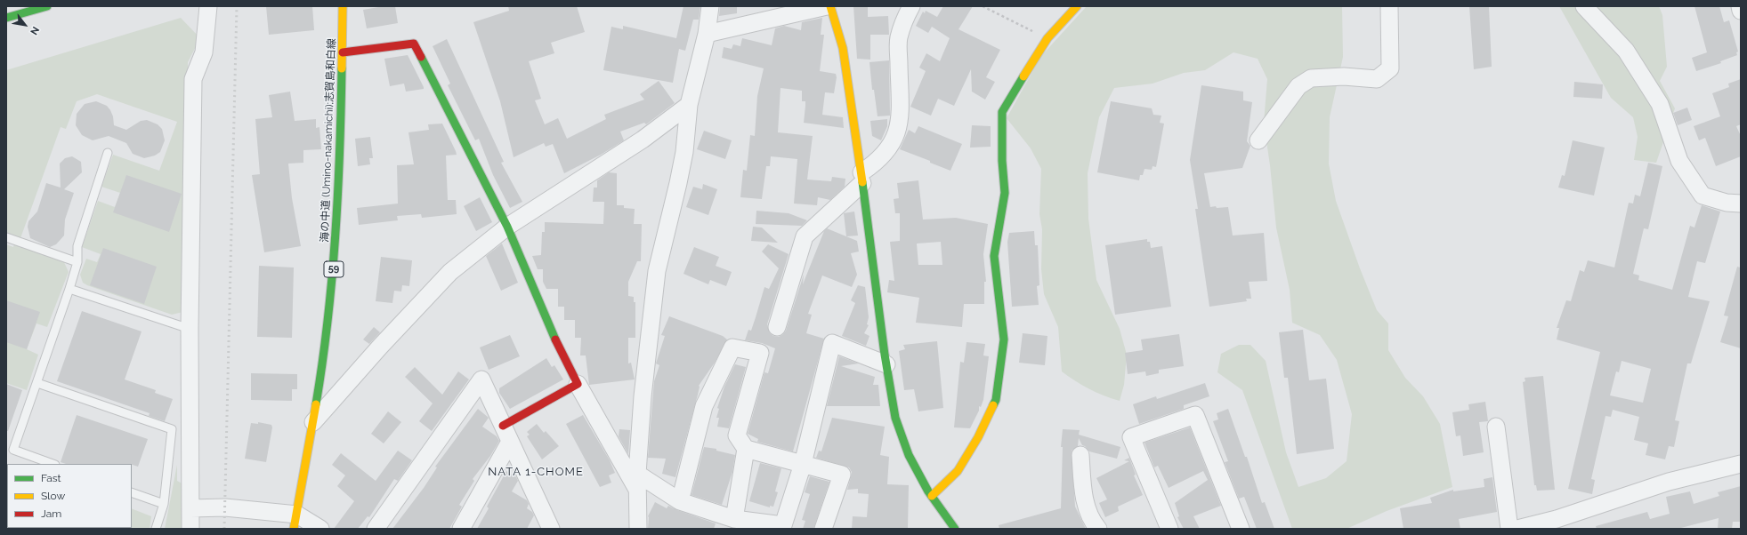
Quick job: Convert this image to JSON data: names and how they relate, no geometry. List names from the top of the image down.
{
  "streets": {
    "street": ["海の中道 (Umino-nakamichi);志賀島和白線", "59"]
  },
  "districts": ["NATA 1-CHOME"],
  "legend": ["Fast", "Slow", "Jam"],
  "north": "bottom right"
}
